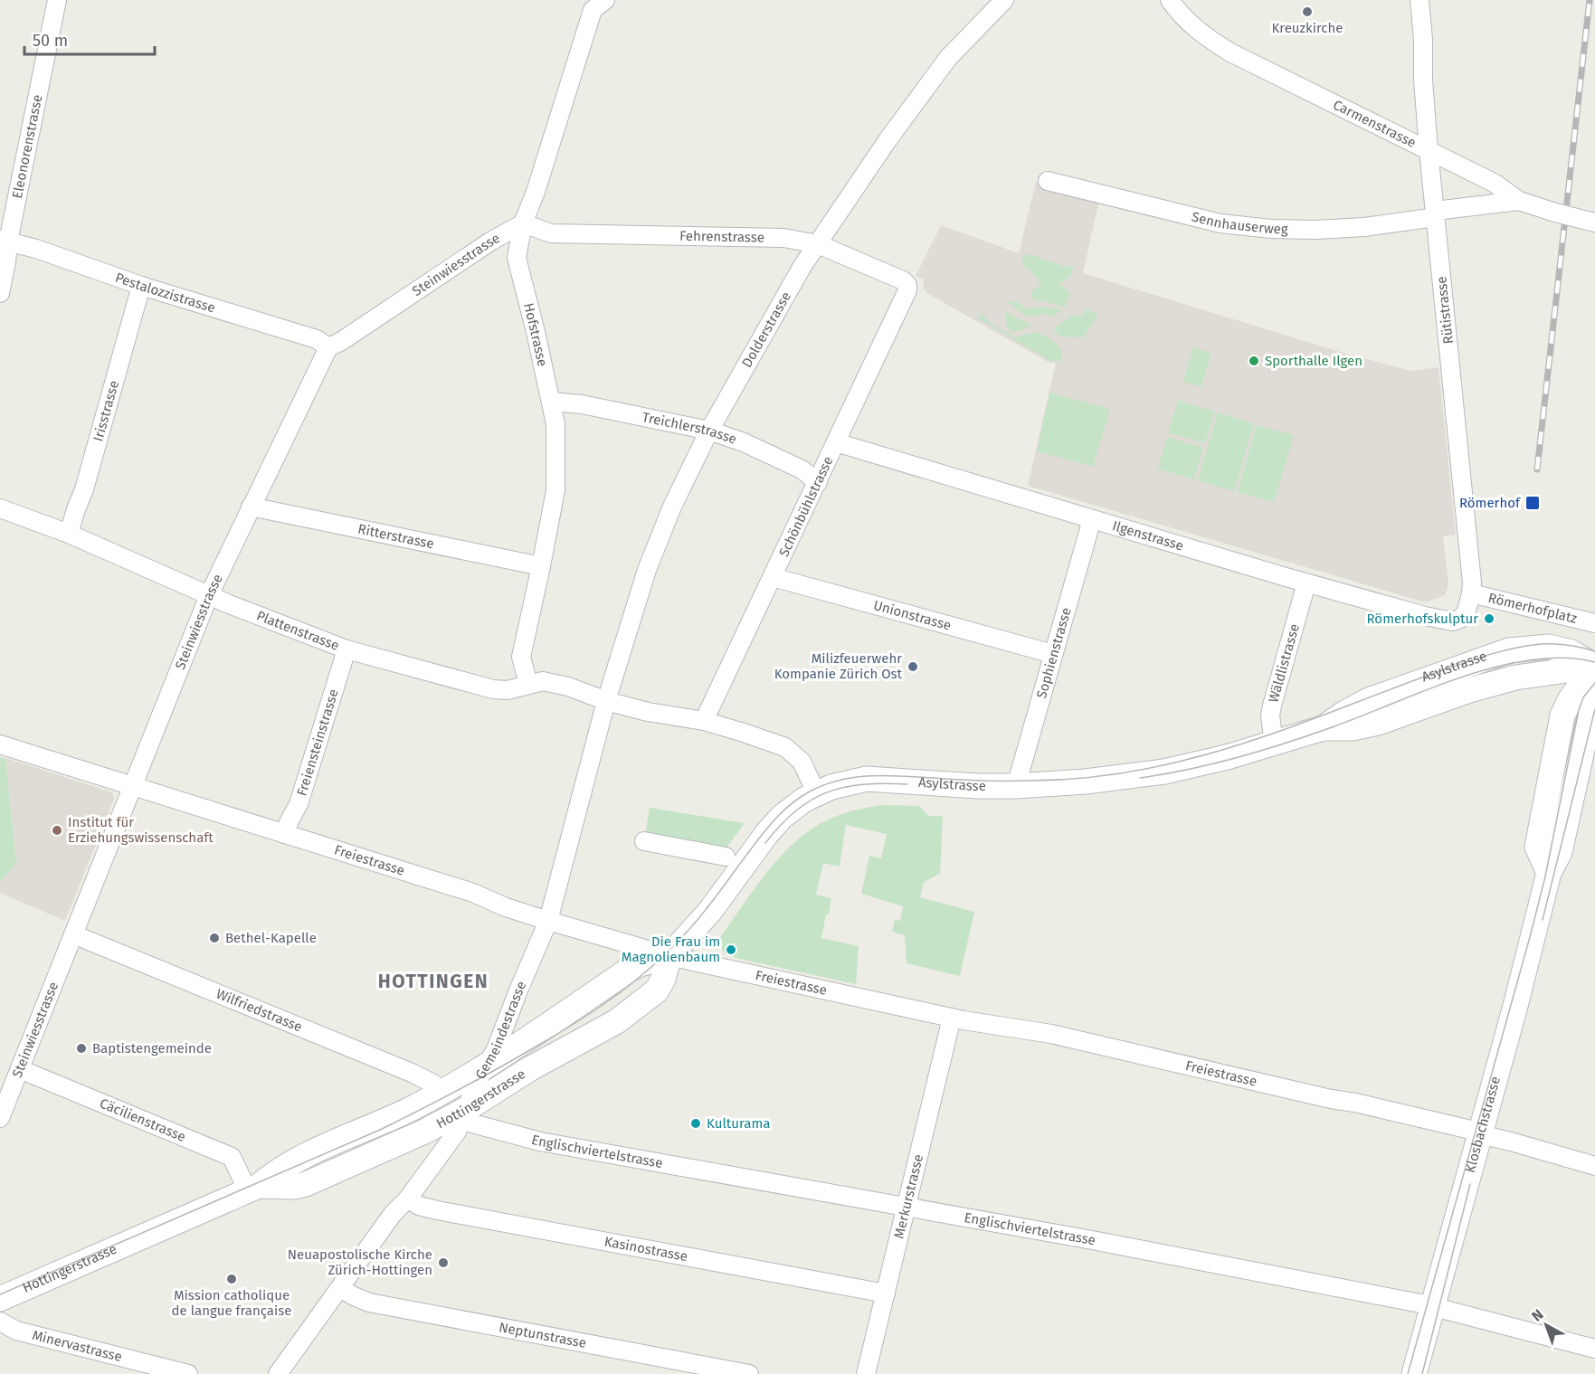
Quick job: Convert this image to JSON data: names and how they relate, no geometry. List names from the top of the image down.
{
  "streets": {
    "main road": ["Asylstrasse", "Hottingerstrasse", "Klosbachstrasse"],
    "street": [
      "Carmenstrasse",
      "Eleonorenstrasse",
      "Sennhauserweg",
      "Fehrenstrasse",
      "Steinwiesstrasse",
      "Pestalozzistrasse",
      "Rütistrasse",
      "Dolderstrasse",
      "Hofstrasse",
      "Irisstrasse",
      "Treichlerstrasse",
      "Schönbühlstrasse",
      "Ilgenstrasse",
      "Ritterstrasse",
      "Römerhofplatz",
      "Unionstrasse",
      "Plattenstrasse",
      "Sophienstrasse",
      "Wäldlistrasse",
      "Freiensteinstrasse",
      "Freiestrasse",
      "Wilfriedstrasse",
      "Gemeindestrasse",
      "Cäcilienstrasse",
      "Englischviertelstrasse",
      "Merkurstrasse",
      "Kasinostrasse",
      "Neptunstrasse",
      "Minervastrasse"
    ]
  },
  "crossings": [
    ["Carmenstrasse", "Sennhauserweg"],
    ["Carmenstrasse", "Rütistrasse"],
    ["Eleonorenstrasse", "Pestalozzistrasse"],
    ["Sennhauserweg", "Rütistrasse"],
    ["Fehrenstrasse", "Steinwiesstrasse"],
    ["Fehrenstrasse", "Dolderstrasse"],
    ["Fehrenstrasse", "Hofstrasse"],
    ["Fehrenstrasse", "Schönbühlstrasse"],
    ["Steinwiesstrasse", "Pestalozzistrasse"],
    ["Steinwiesstrasse", "Hofstrasse"],
    ["Steinwiesstrasse", "Ritterstrasse"],
    ["Steinwiesstrasse", "Plattenstrasse"],
    ["Steinwiesstrasse", "Freiestrasse"],
    ["Steinwiesstrasse", "Wilfriedstrasse"],
    ["Steinwiesstrasse", "Cäcilienstrasse"],
    ["Pestalozzistrasse", "Irisstrasse"],
    ["Rütistrasse", "Ilgenstrasse"],
    ["Rütistrasse", "Römerhofplatz"],
    ["Dolderstrasse", "Treichlerstrasse"],
    ["Dolderstrasse", "Plattenstrasse"],
    ["Dolderstrasse", "Gemeindestrasse"],
    ["Hofstrasse", "Treichlerstrasse"],
    ["Hofstrasse", "Ritterstrasse"],
    ["Hofstrasse", "Plattenstrasse"],
    ["Irisstrasse", "Plattenstrasse"],
    ["Treichlerstrasse", "Schönbühlstrasse"],
    ["Schönbühlstrasse", "Ilgenstrasse"],
    ["Schönbühlstrasse", "Unionstrasse"],
    ["Ilgenstrasse", "Sophienstrasse"],
    ["Ilgenstrasse", "Wäldlistrasse"],
    ["Unionstrasse", "Sophienstrasse"],
    ["Plattenstrasse", "Freiensteinstrasse"],
    ["Plattenstrasse", "Gemeindestrasse"],
    ["Sophienstrasse", "Asylstrasse"],
    ["Wäldlistrasse", "Asylstrasse"],
    ["Asylstrasse", "Hottingerstrasse"],
    ["Asylstrasse", "Klosbachstrasse"],
    ["Freiensteinstrasse", "Freiestrasse"],
    ["Freiestrasse", "Gemeindestrasse"],
    ["Freiestrasse", "Hottingerstrasse"],
    ["Freiestrasse", "Klosbachstrasse"],
    ["Freiestrasse", "Merkurstrasse"],
    ["Wilfriedstrasse", "Hottingerstrasse"],
    ["Gemeindestrasse", "Hottingerstrasse"],
    ["Gemeindestrasse", "Englischviertelstrasse"],
    ["Gemeindestrasse", "Kasinostrasse"],
    ["Gemeindestrasse", "Neptunstrasse"],
    ["Hottingerstrasse", "Cäcilienstrasse"],
    ["Hottingerstrasse", "Englischviertelstrasse"],
    ["Klosbachstrasse", "Englischviertelstrasse"],
    ["Englischviertelstrasse", "Merkurstrasse"],
    ["Merkurstrasse", "Kasinostrasse"]
  ],
  "districts": ["HOTTINGEN"],
  "places": {
    "other": [
      "Kreuzkirche",
      "Sporthalle Ilgen",
      "Römerhofskulptur",
      "Milizfeuerwehr Kompanie Zürich Ost",
      "Institut für Erziehungswissenschaft",
      "Bethel-Kapelle",
      "Die Frau im Magnolienbaum",
      "Baptistengemeinde",
      "Kulturama",
      "Neuapostolische Kirche Zürich-Hottingen",
      "Mission catholique de langue française"
    ],
    "transit": ["Römerhof"]
  },
  "scale_bar": "50 m",
  "north": "top left"
}
